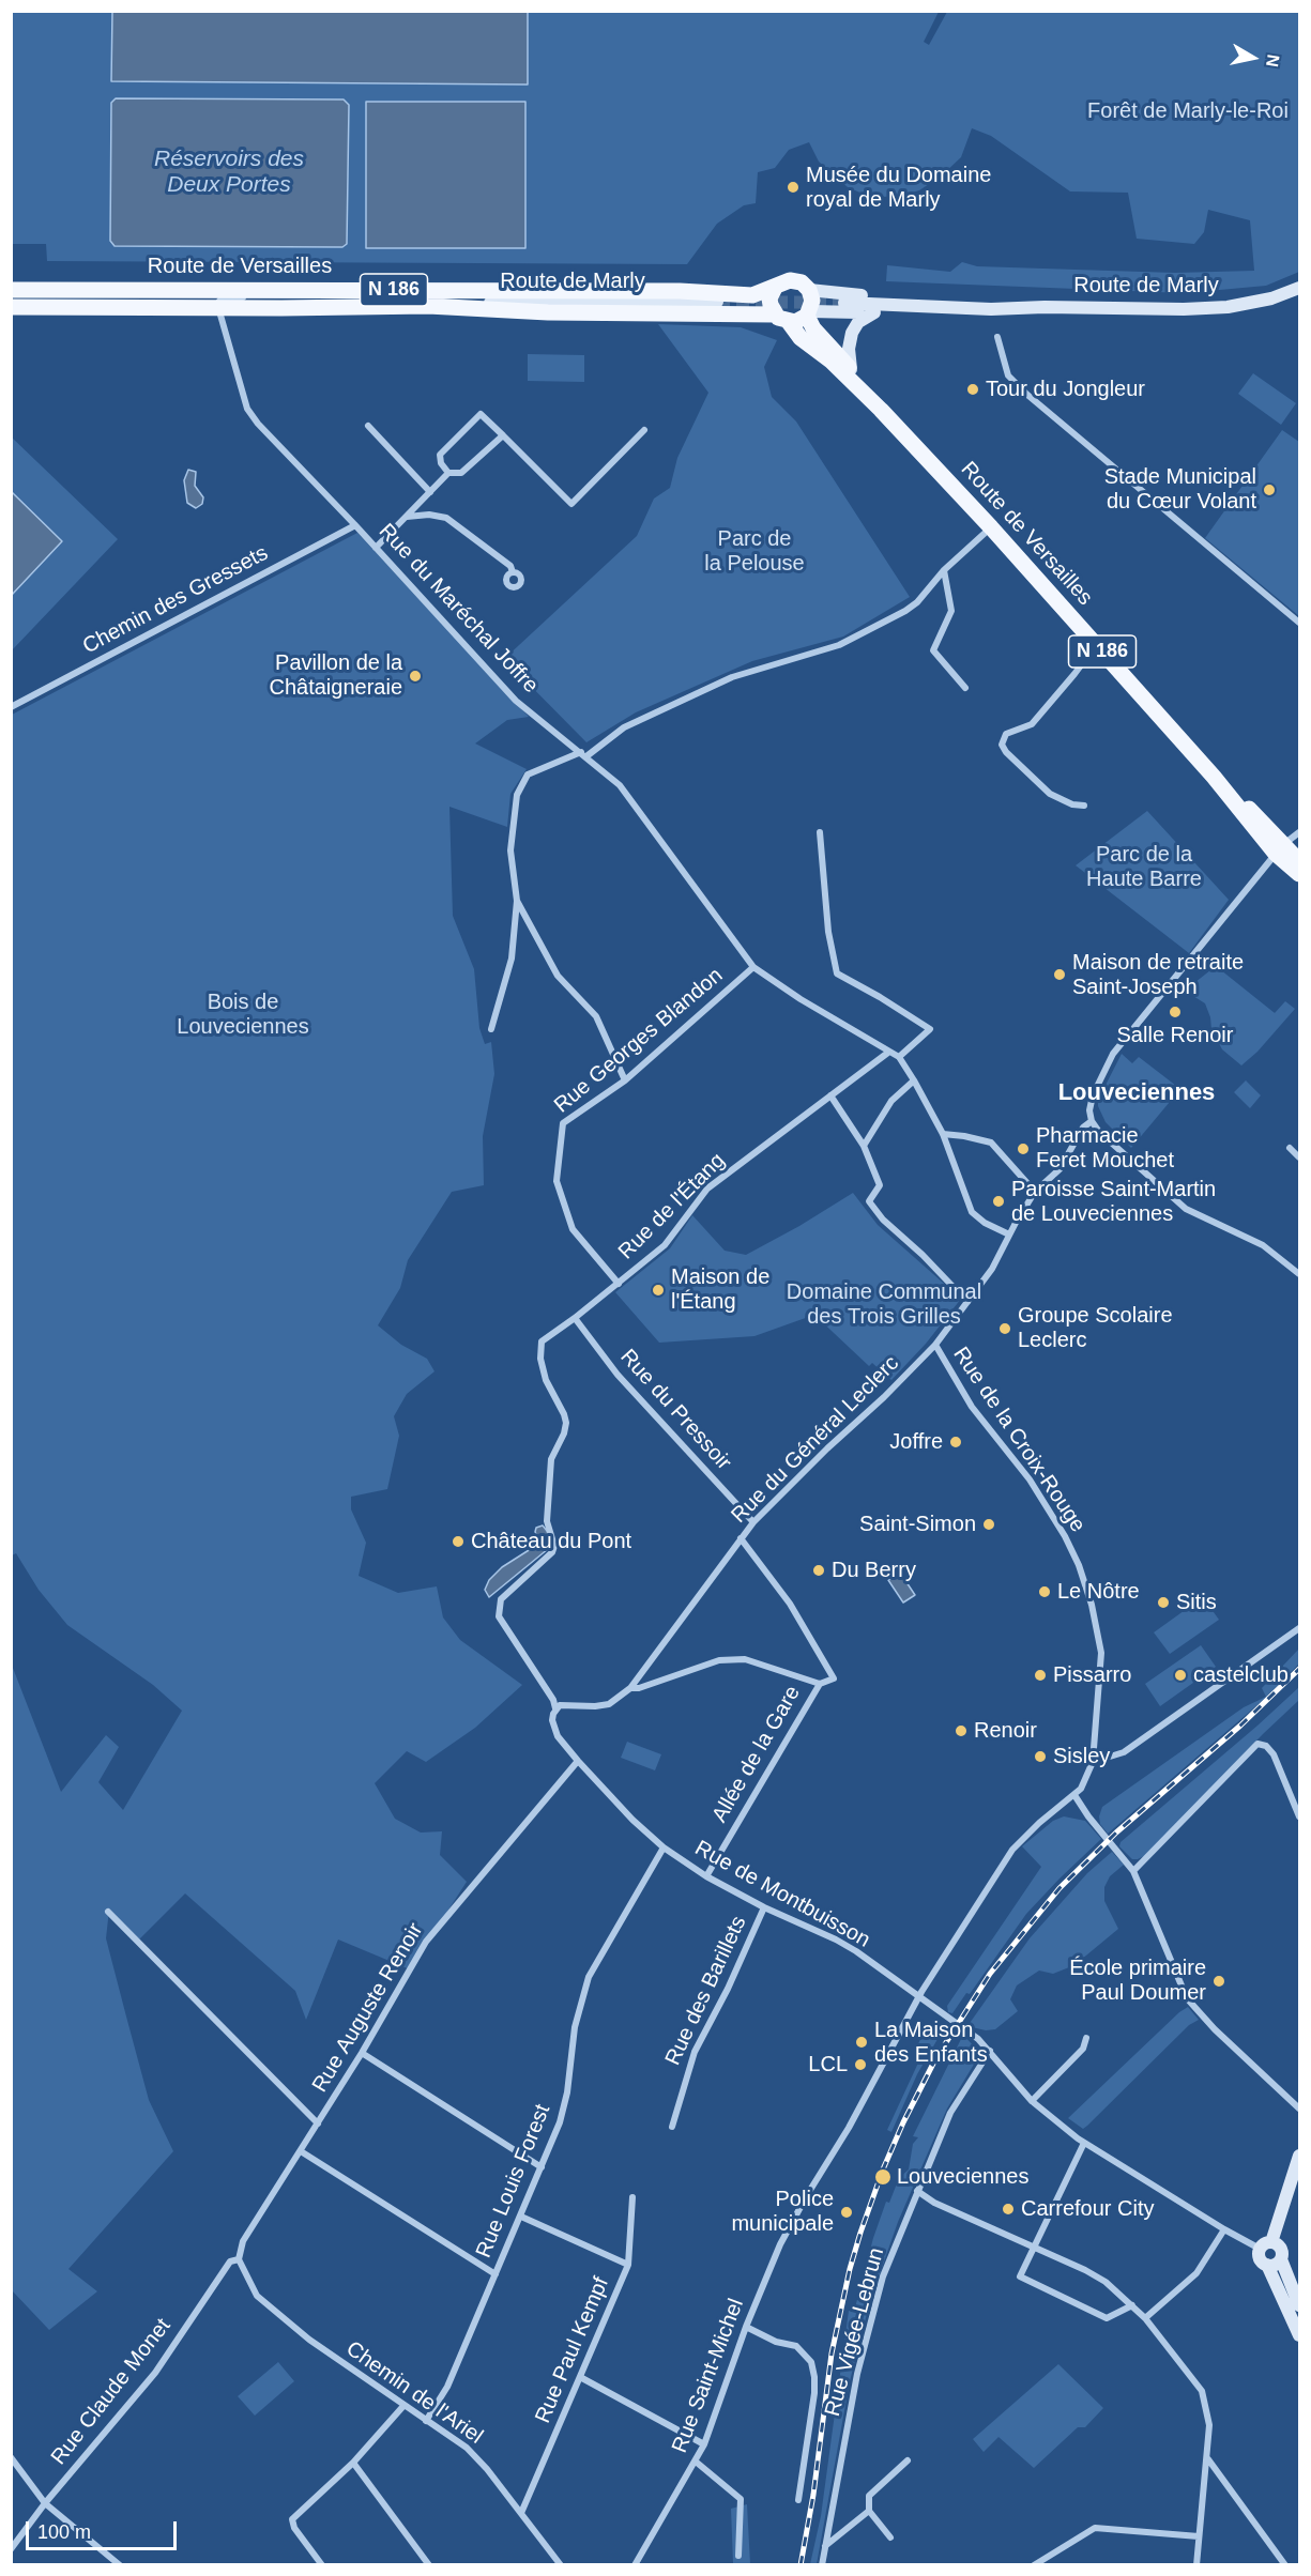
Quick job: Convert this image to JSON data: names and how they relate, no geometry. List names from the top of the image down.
{
  "streets": {
    "main road": ["Route de Versailles", "Route de Marly", "N 186"],
    "street": [
      "Chemin des Gressets",
      "Rue du Maréchal Joffre",
      "Rue Georges Blandon",
      "Rue de l'Étang",
      "Rue du Pressoir",
      "Rue du Général Leclerc",
      "Rue de la Croix-Rouge",
      "Allée de la Gare",
      "Rue de Montbuisson",
      "Rue des Barillets",
      "Rue Auguste Renoir",
      "Rue Louis Forest",
      "Rue Vigée-Lebrun",
      "Rue Paul Kempf",
      "Rue Saint-Michel",
      "Rue Claude Monet",
      "Chemin de l'Ariel"
    ]
  },
  "crossings": [
    ["Route de Versailles", "Route de Marly"],
    ["Route de Versailles", "Rue du Maréchal Joffre"],
    ["Route de Versailles", "Rue du Général Leclerc"],
    ["Chemin des Gressets", "Rue du Maréchal Joffre"],
    ["Rue du Maréchal Joffre", "Rue Georges Blandon"],
    ["Rue du Maréchal Joffre", "Rue de l'Étang"],
    ["Rue Georges Blandon", "Rue de l'Étang"],
    ["Rue de l'Étang", "Rue du Pressoir"],
    ["Rue de l'Étang", "Rue du Général Leclerc"],
    ["Rue du Pressoir", "Rue du Général Leclerc"],
    ["Rue du Général Leclerc", "Rue de la Croix-Rouge"],
    ["Rue de la Croix-Rouge", "Rue de Montbuisson"],
    ["Rue de la Croix-Rouge", "Rue Saint-Michel"],
    ["Allée de la Gare", "Rue de Montbuisson"],
    ["Rue de Montbuisson", "Rue des Barillets"],
    ["Rue de Montbuisson", "Rue Auguste Renoir"],
    ["Rue de Montbuisson", "Rue Louis Forest"],
    ["Rue de Montbuisson", "Rue Vigée-Lebrun"],
    ["Rue de Montbuisson", "Rue Saint-Michel"],
    ["Rue Auguste Renoir", "Rue Claude Monet"],
    ["Rue Auguste Renoir", "Chemin de l'Ariel"],
    ["Rue Louis Forest", "Chemin de l'Ariel"],
    ["Rue Paul Kempf", "Chemin de l'Ariel"],
    ["Rue Claude Monet", "Chemin de l'Ariel"]
  ],
  "districts": ["Louveciennes"],
  "water": ["Réservoirs des Deux Portes"],
  "parks": [
    "Forêt de Marly-le-Roi",
    "Parc de la Pelouse",
    "Parc de la Haute Barre",
    "Bois de Louveciennes",
    "Domaine Communal des Trois Grilles"
  ],
  "places": [
    "Musée du Domaine royal de Marly",
    "Tour du Jongleur",
    "Stade Municipal du Cœur Volant",
    "Pavillon de la Châtaigneraie",
    "Maison de retraite Saint-Joseph",
    "Salle Renoir",
    "Pharmacie Feret Mouchet",
    "Paroisse Saint-Martin de Louveciennes",
    "Maison de l'Étang",
    "Groupe Scolaire Leclerc",
    "Joffre",
    "Saint-Simon",
    "Château du Pont",
    "Du Berry",
    "Le Nôtre",
    "Sitis",
    "Pissarro",
    "castelclub",
    "Renoir",
    "Sisley",
    "École primaire Paul Doumer",
    "La Maison des Enfants",
    "LCL",
    "Louveciennes",
    "Carrefour City",
    "Police municipale"
  ],
  "scale_bar": "100 m",
  "north": "right"
}
